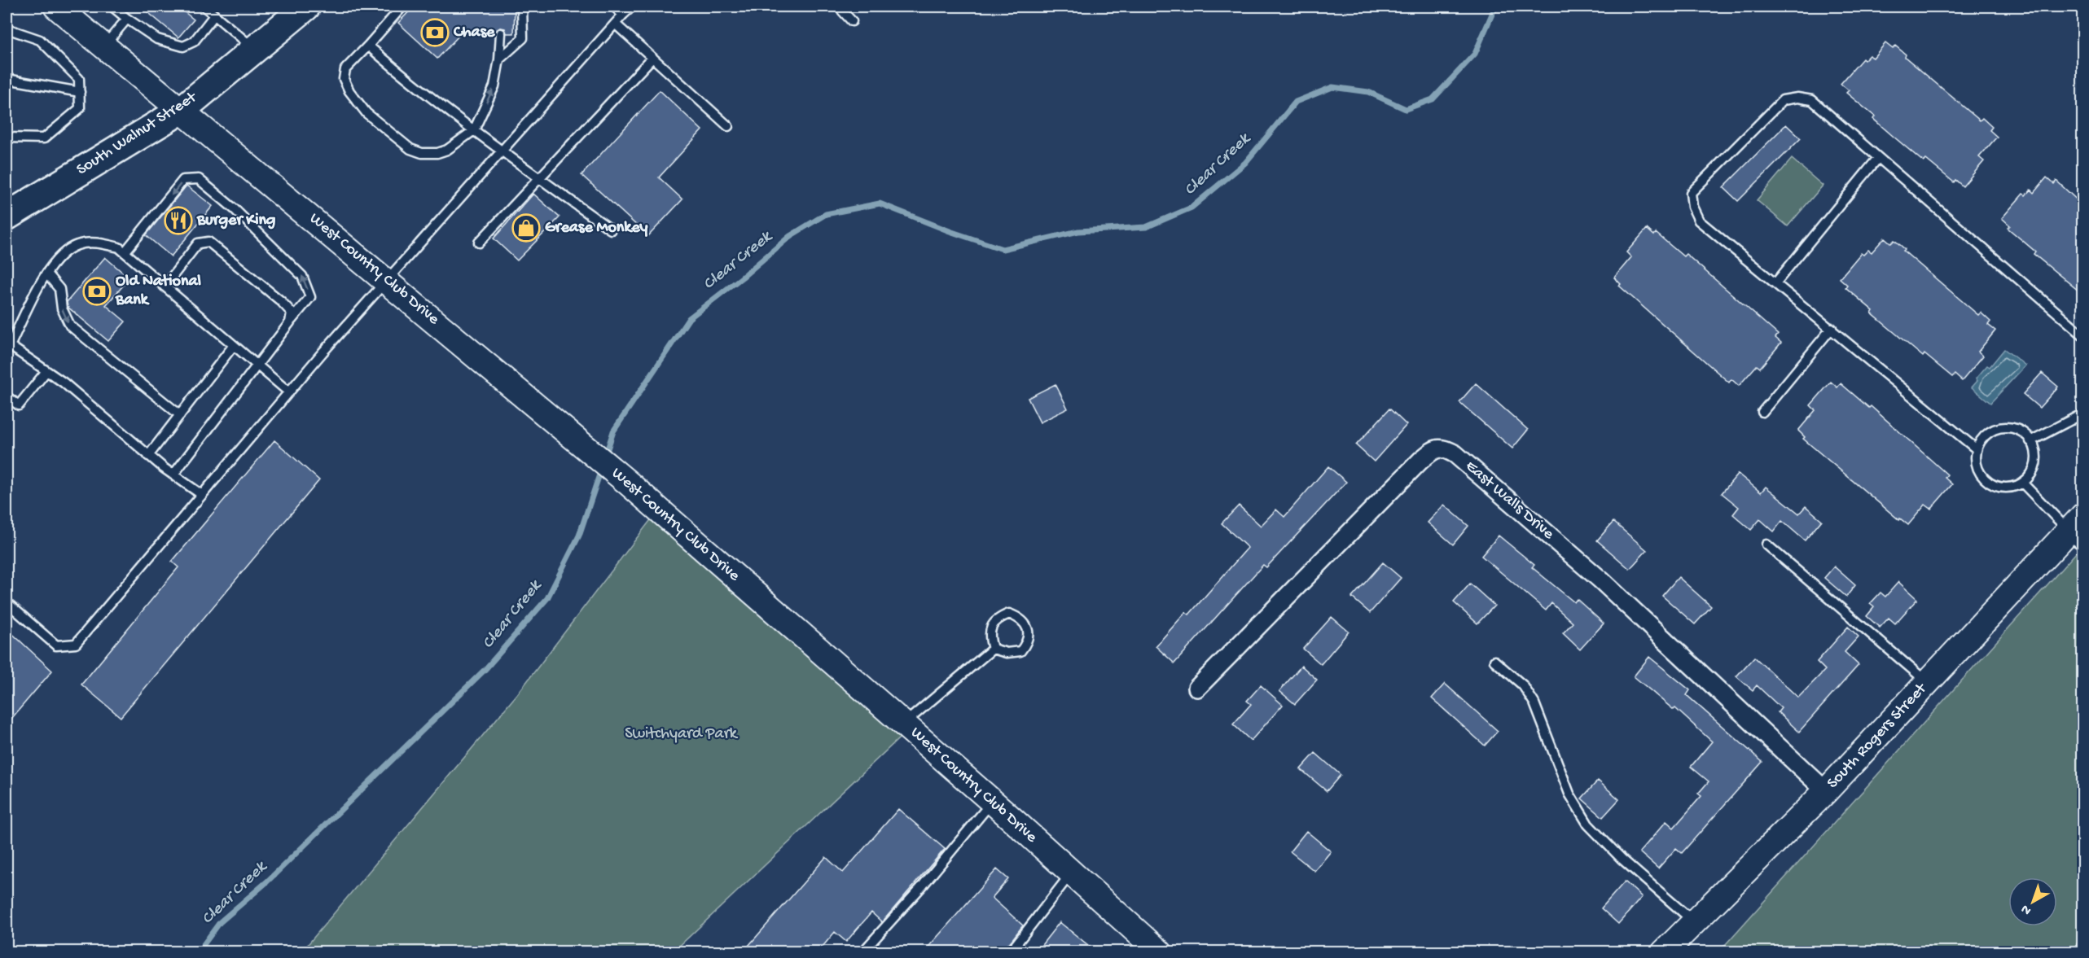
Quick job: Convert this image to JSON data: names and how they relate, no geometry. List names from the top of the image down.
{
  "streets": {
    "main road": ["South Walnut Street", "West Country Club Drive", "South Rogers Street"],
    "street": ["East Walls Drive"]
  },
  "crossings": [
    ["South Walnut Street", "West Country Club Drive"],
    ["East Walls Drive", "South Rogers Street"]
  ],
  "water": ["Clear Creek"],
  "parks": ["Switchyard Park"],
  "places": {
    "bank": ["Chase", "Old National Bank"],
    "restaurant": ["Burger King"],
    "shop": ["Grease Monkey"]
  },
  "north": "bottom left"
}
